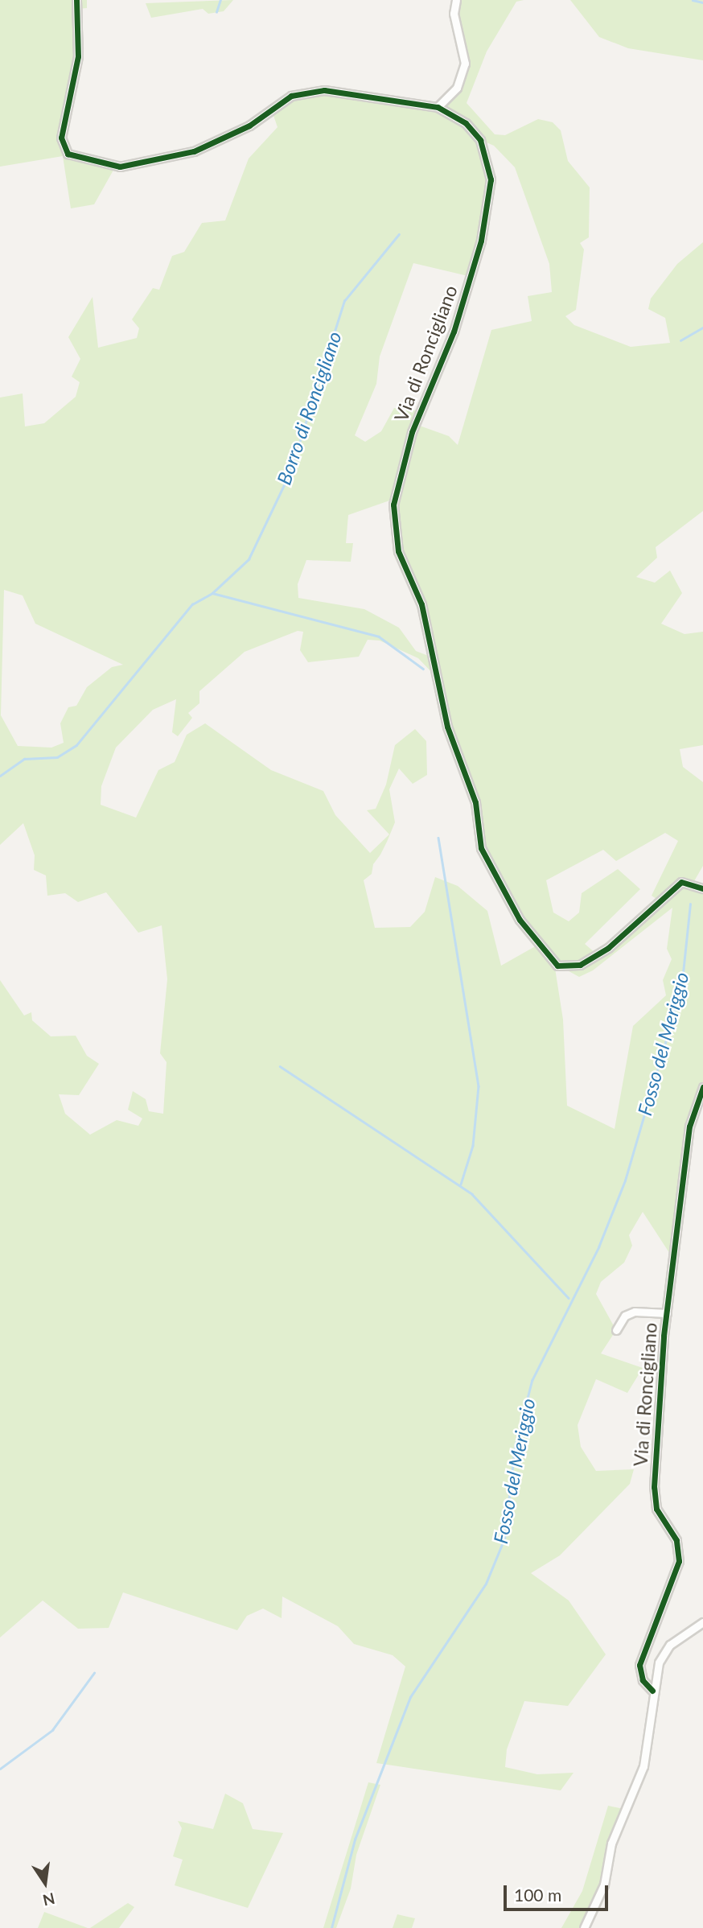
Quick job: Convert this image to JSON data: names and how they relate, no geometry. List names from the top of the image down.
{
  "streets": {
    "street": ["Via di Roncigliano"]
  },
  "water": ["Borro di Roncigliano", "Fosso del Meriggio"],
  "scale_bar": "100 m",
  "north": "bottom"
}
